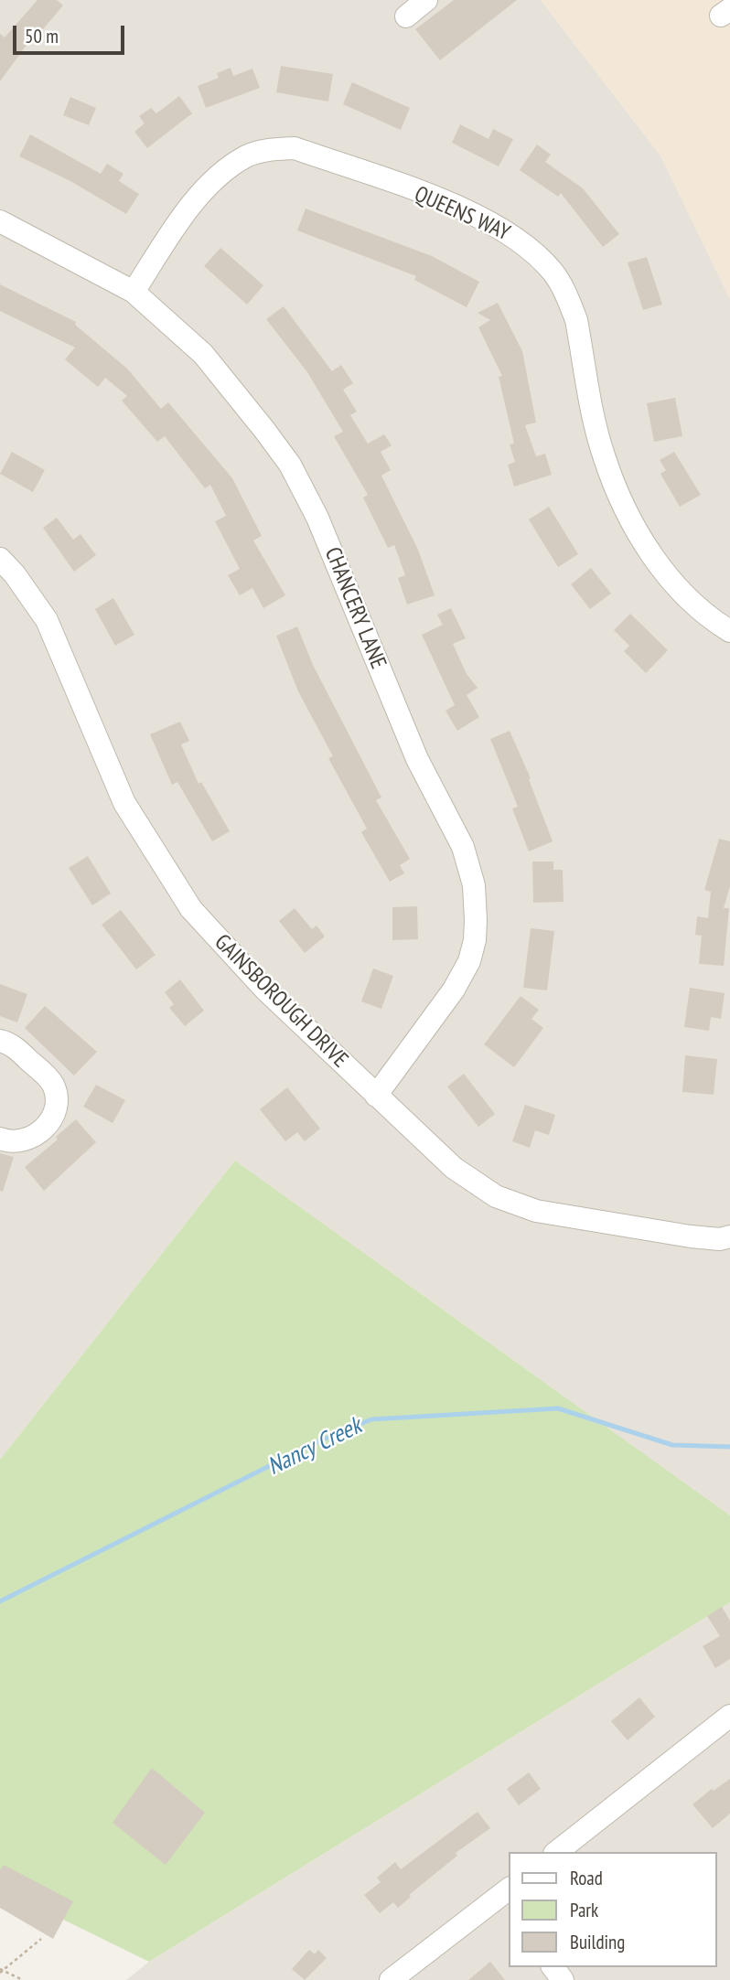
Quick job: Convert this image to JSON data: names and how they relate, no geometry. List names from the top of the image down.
{
  "streets": {
    "street": ["QUEENS WAY", "CHANCERY LANE", "GAINSBOROUGH DRIVE"]
  },
  "crossings": [
    ["QUEENS WAY", "CHANCERY LANE"],
    ["CHANCERY LANE", "GAINSBOROUGH DRIVE"]
  ],
  "water": ["Nancy Creek"],
  "legend": ["Road", "Park", "Building"],
  "scale_bar": "50 m"
}
